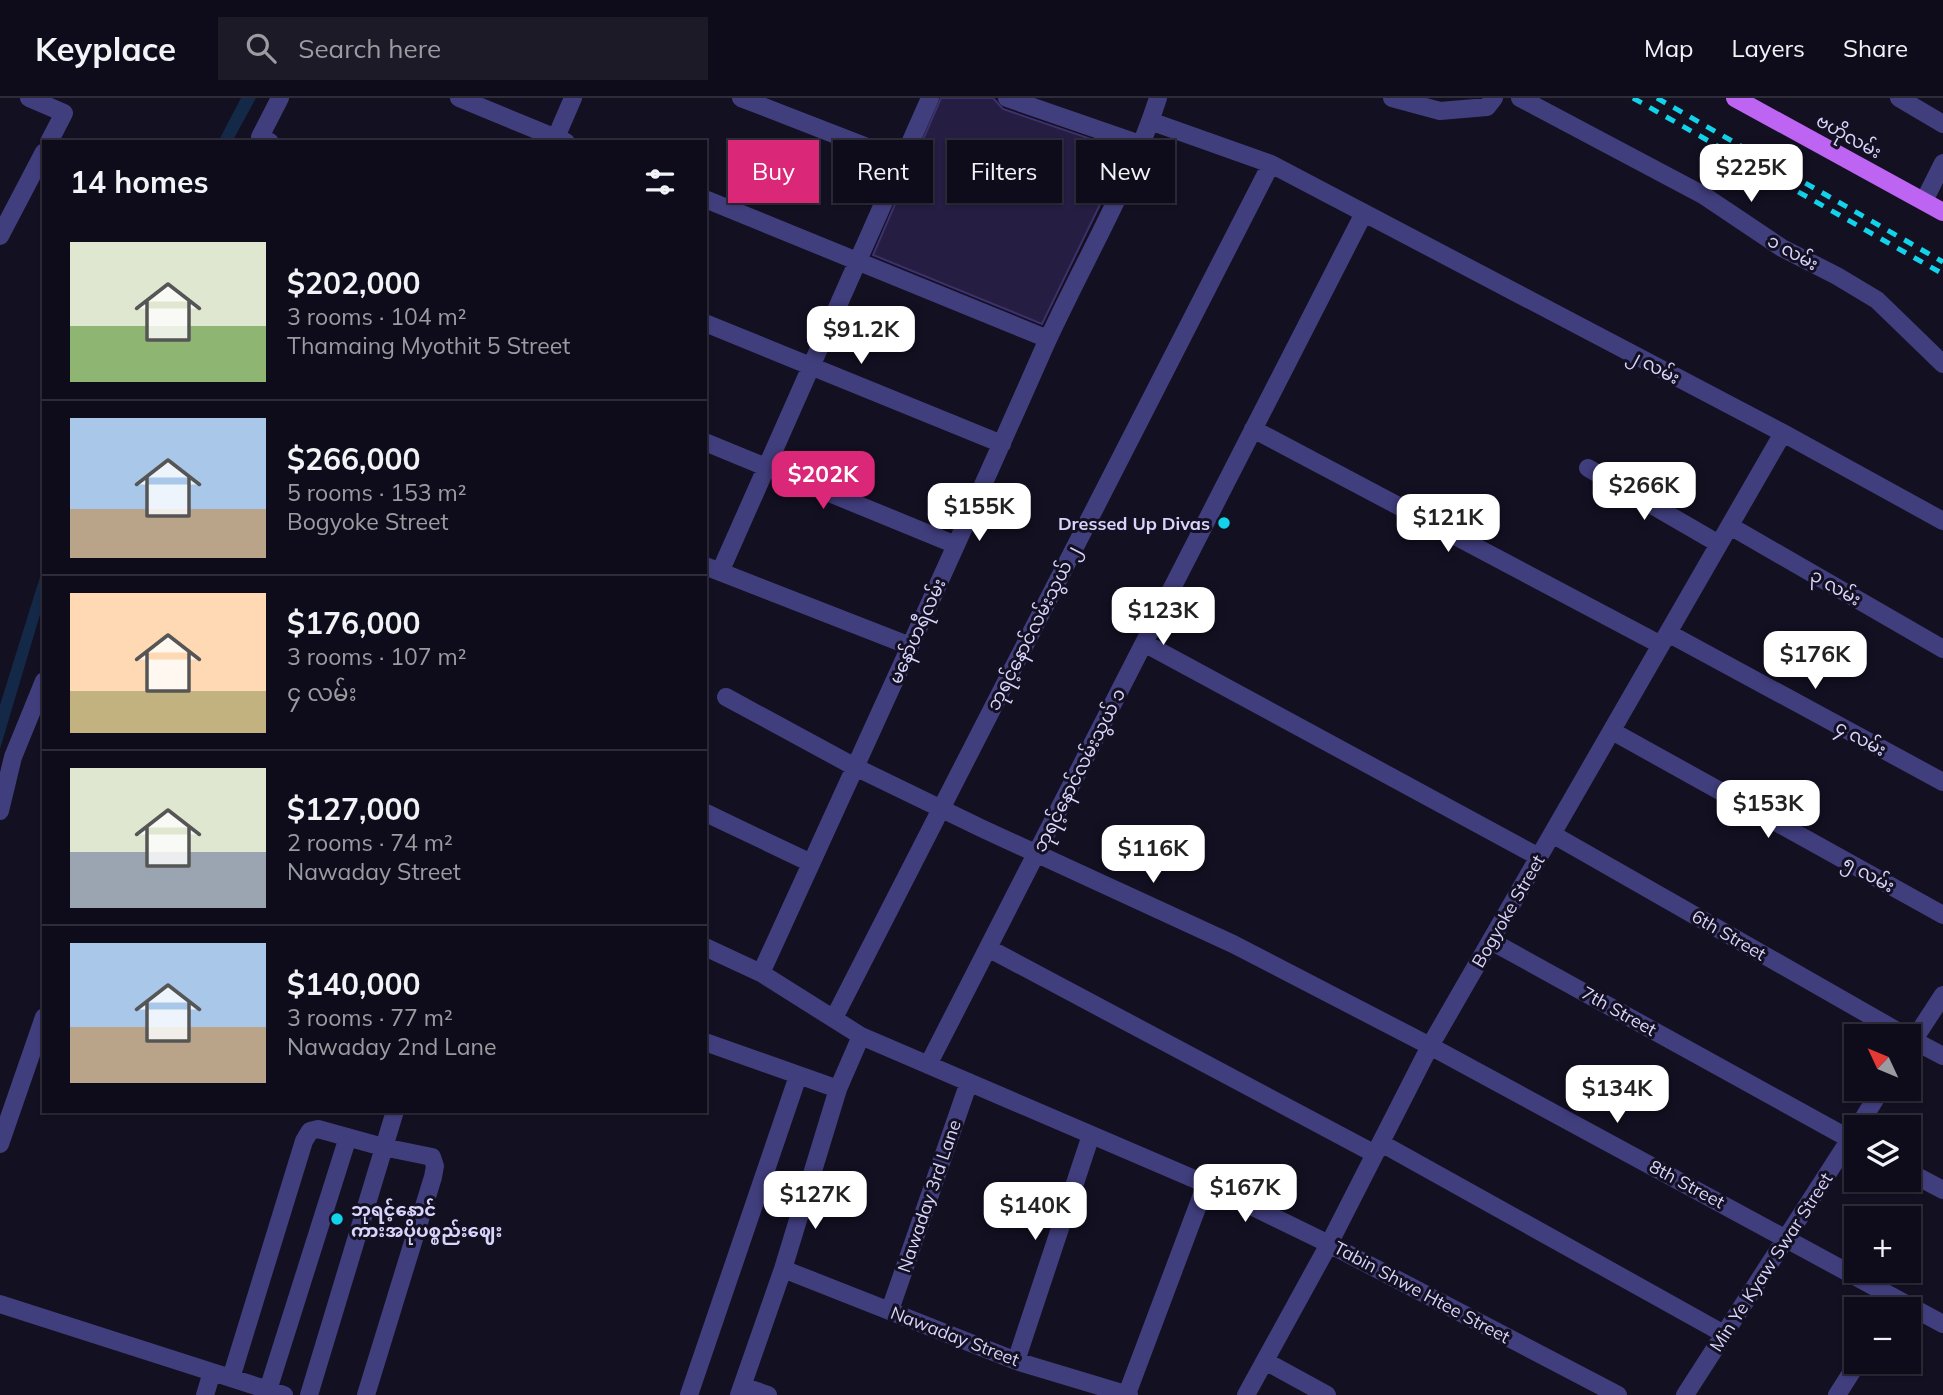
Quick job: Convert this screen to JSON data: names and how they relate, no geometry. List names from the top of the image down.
{
  "streets": {
    "main road": ["ဗဟိုလမ်း"],
    "street": [
      "၁ လမ်း",
      "၂ လမ်း",
      "၃ လမ်း",
      "ဘုရင့်နောင်လမ်းသွယ် ၂",
      "မနော်ဟရီလမ်း",
      "၄ လမ်း",
      "ဘုရင့်နောင်လမ်းသွယ် ၁",
      "၅ လမ်း",
      "Bogyoke Street",
      "6th Street",
      "7th Street",
      "8th Street",
      "Nawaday 3rd Lane",
      "Min Ye Kyaw Swar Street",
      "Tabin Shwe Htee Street",
      "Nawaday Street"
    ]
  },
  "crossings": [
    ["၂ လမ်း", "ဘုရင့်နောင်လမ်းသွယ် ၂"],
    ["၂ လမ်း", "မနော်ဟရီလမ်း"],
    ["၂ လမ်း", "ဘုရင့်နောင်လမ်းသွယ် ၁"],
    ["၂ လမ်း", "Bogyoke Street"],
    ["၃ လမ်း", "Bogyoke Street"],
    ["ဘုရင့်နောင်လမ်းသွယ် ၂", "8th Street"],
    ["ဘုရင့်နောင်လမ်းသွယ် ၂", "Tabin Shwe Htee Street"],
    ["မနော်ဟရီလမ်း", "8th Street"],
    ["မနော်ဟရီလမ်း", "Tabin Shwe Htee Street"],
    ["၄ လမ်း", "ဘုရင့်နောင်လမ်းသွယ် ၁"],
    ["၄ လမ်း", "Bogyoke Street"],
    ["ဘုရင့်နောင်လမ်းသွယ် ၁", "8th Street"],
    ["ဘုရင့်နောင်လမ်းသွယ် ၁", "Tabin Shwe Htee Street"],
    ["၅ လမ်း", "Bogyoke Street"],
    ["Bogyoke Street", "6th Street"],
    ["Bogyoke Street", "7th Street"],
    ["Bogyoke Street", "8th Street"],
    ["Bogyoke Street", "Tabin Shwe Htee Street"],
    ["8th Street", "Min Ye Kyaw Swar Street"],
    ["Nawaday 3rd Lane", "Tabin Shwe Htee Street"],
    ["Nawaday 3rd Lane", "Nawaday Street"]
  ],
  "places": ["Dressed Up Divas", "ဘုရင့်နောင် ကားအပိုပစ္စည်းဈေး"],
  "north": "top left",
  "page": {
    "header": "Keyplace",
    "search": "Search here",
    "nav": ["Map", "Layers", "Share"],
    "chip": [
      "Buy",
      "Rent",
      "Filters",
      "New"
    ],
    "heading": "14 homes",
    "price": [
      "$225K",
      "$91.2K",
      "$202K",
      "$266K",
      "$155K",
      "$121K",
      "$123K",
      "$176K",
      "$153K",
      "$116K",
      "$134K",
      "$167K",
      "$127K",
      "$140K"
    ],
    "list": [
      {
        "name": "$202,000",
        "note": "3 rooms · 104 m² · Thamaing Myothit 5 Street"
      },
      {
        "name": "$266,000",
        "note": "5 rooms · 153 m² · Bogyoke Street"
      },
      {
        "name": "$176,000",
        "note": "3 rooms · 107 m² · ၄ လမ်း"
      },
      {
        "name": "$127,000",
        "note": "2 rooms · 74 m² · Nawaday Street"
      },
      {
        "name": "$140,000",
        "note": "3 rooms · 77 m² · Nawaday 2nd Lane"
      }
    ],
    "map_buttons": ["+", "−"]
  }
}
